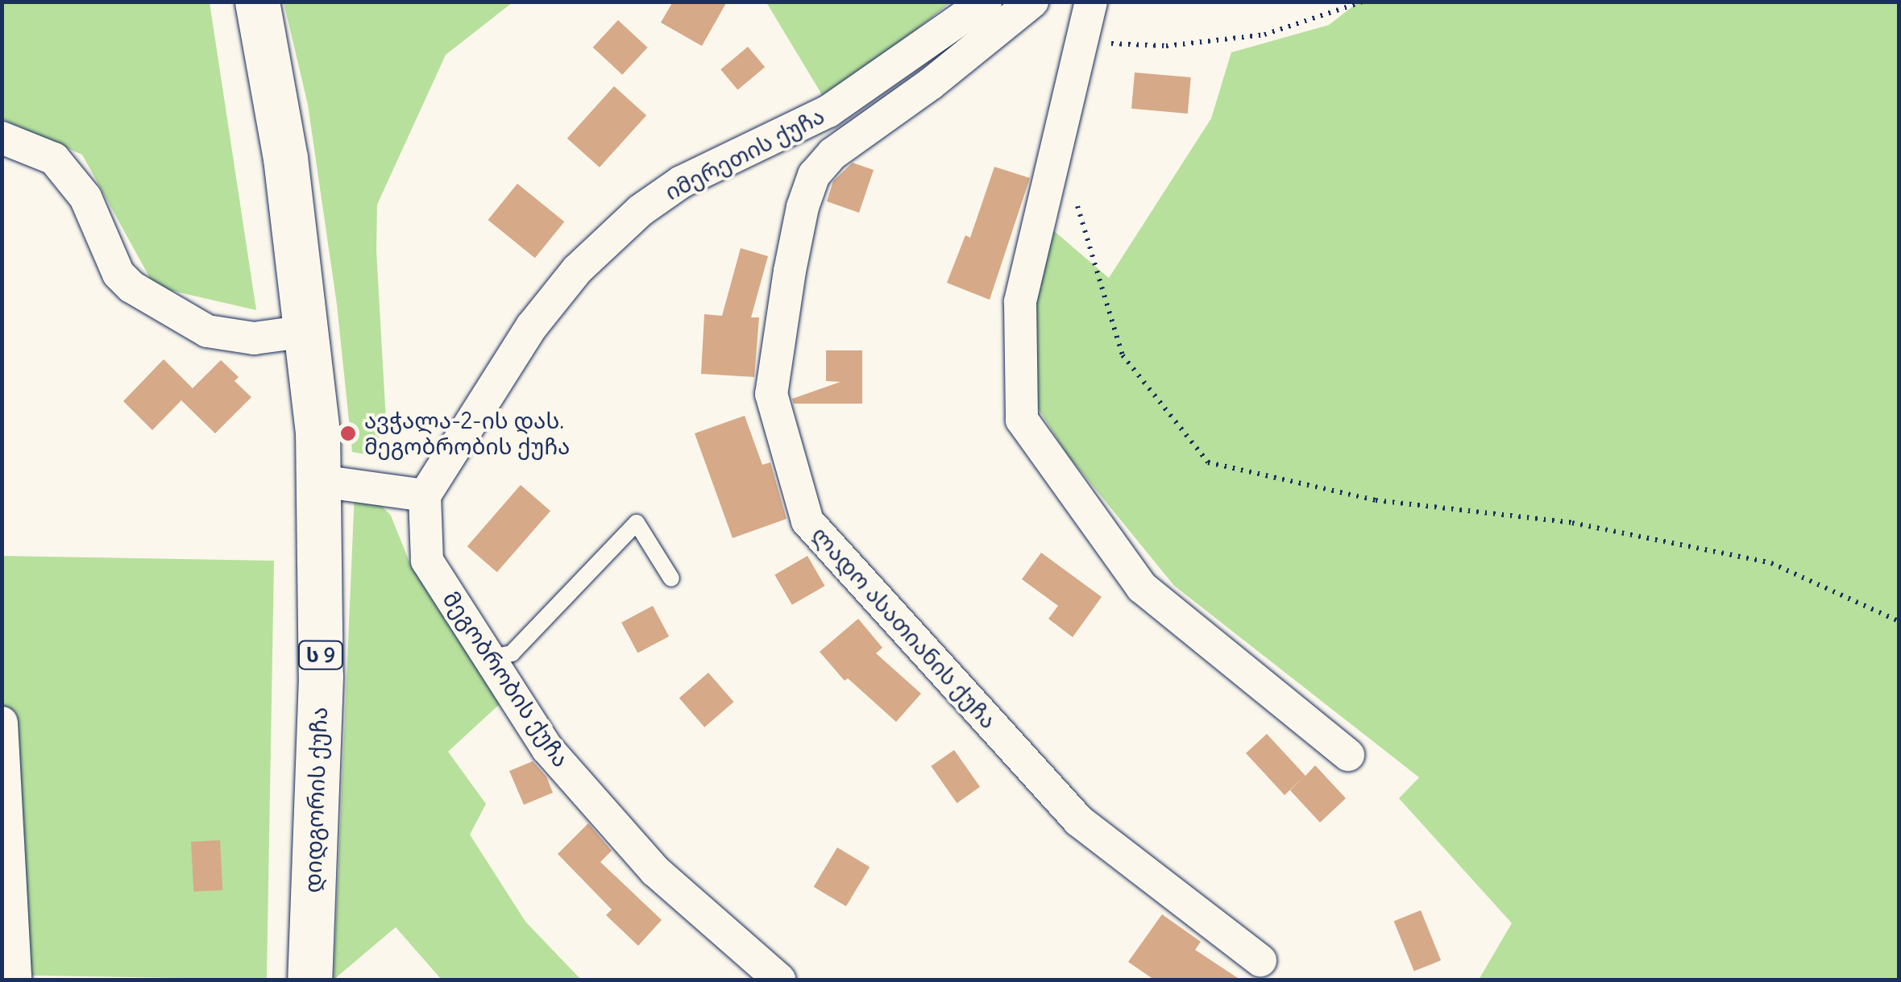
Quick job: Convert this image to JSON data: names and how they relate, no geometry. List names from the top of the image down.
{
  "streets": {
    "highway": ["ს 9", "დიდგორის ქუჩა"],
    "street": ["იმერეთის ქუჩა", "ლადო ასათიანის ქუჩა", "მეგობრობის ქუჩა"]
  },
  "crossings": [
    ["იმერეთის ქუჩა", "მეგობრობის ქუჩა"],
    ["ს 9", "დიდგორის ქუჩა"]
  ],
  "places": ["ავჭალა-2-ის დას. მეგობრობის ქუჩა"]
}
